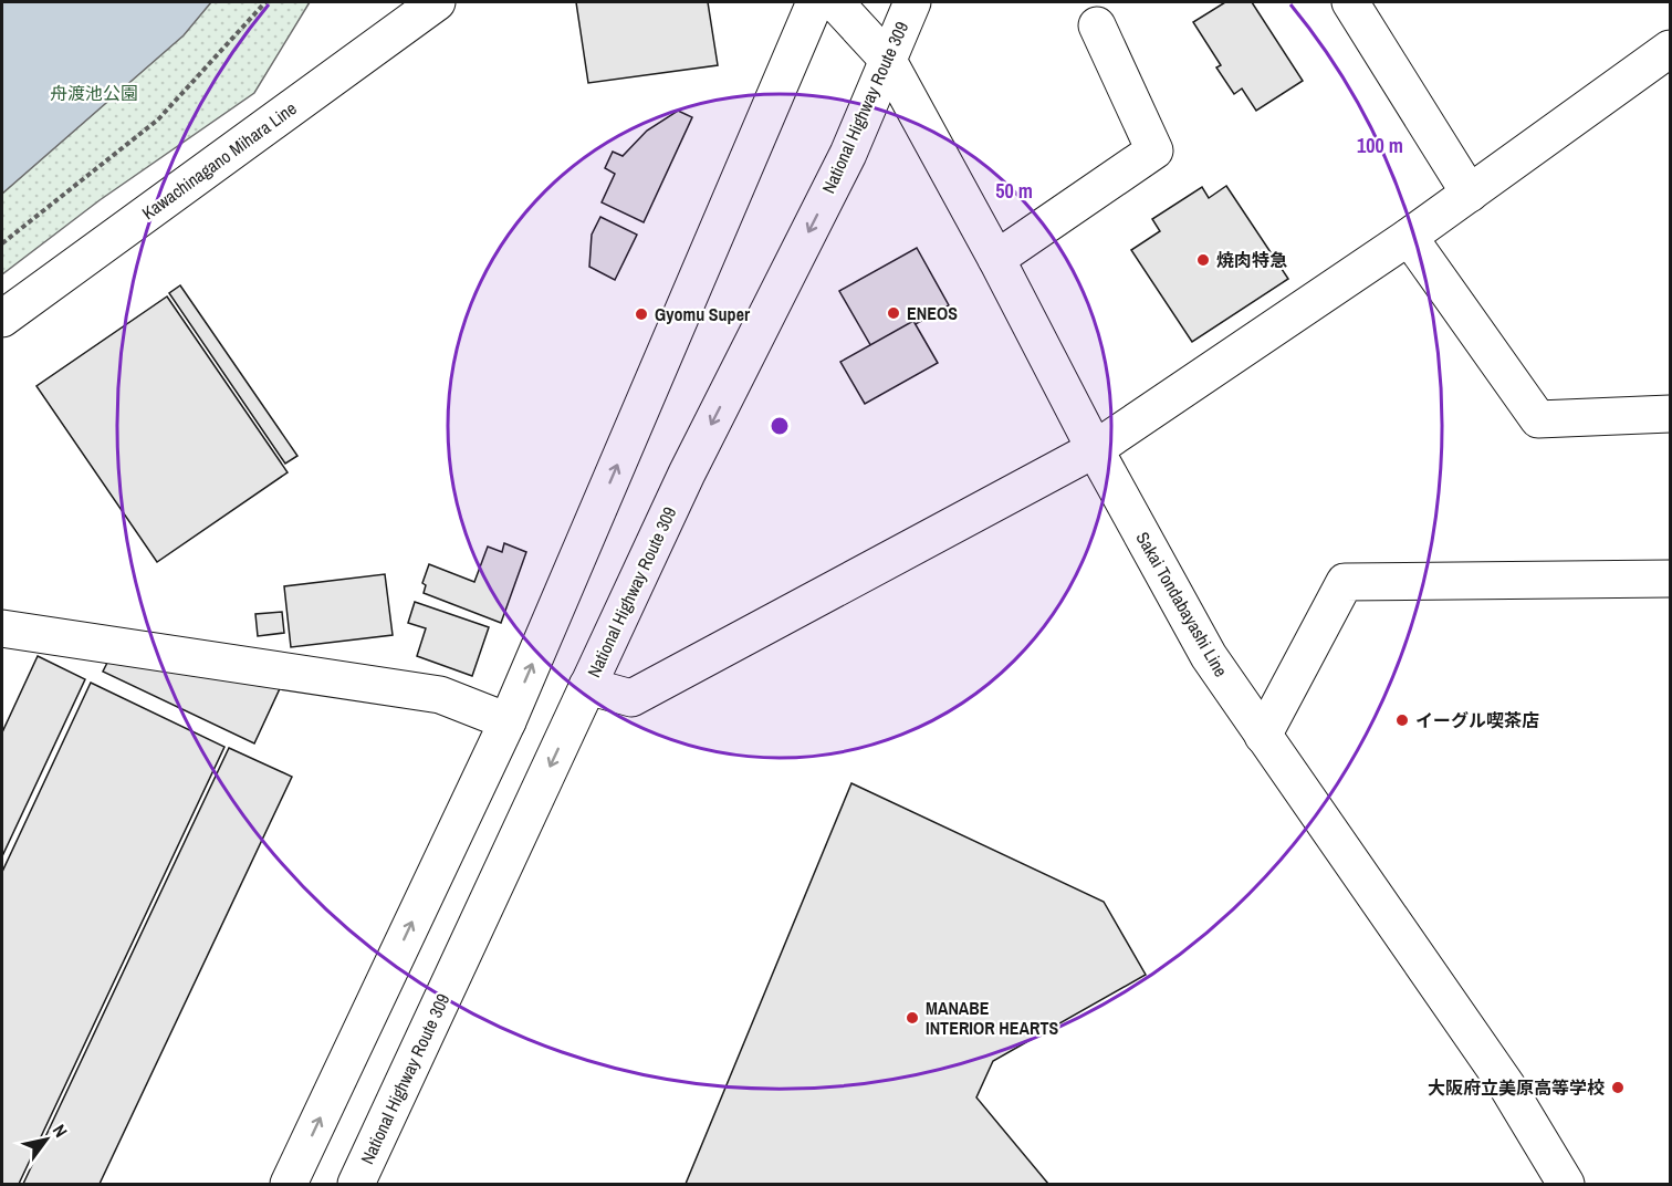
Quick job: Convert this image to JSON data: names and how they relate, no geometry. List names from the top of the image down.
{
  "streets": {
    "main road": ["National Highway Route 309", "Kawachinagano Mihara Line", "Sakai Tondabayashi Line"]
  },
  "crossings": [
    ["National Highway Route 309", "Sakai Tondabayashi Line"]
  ],
  "parks": ["舟渡池公園"],
  "places": [
    "焼肉特急",
    "ENEOS",
    "Gyomu Super",
    "イーグル喫茶店",
    "MANABE INTERIOR HEARTS",
    "大阪府立美原高等学校"
  ],
  "north": "top right",
  "rings": ["100 m", "50 m"]
}
